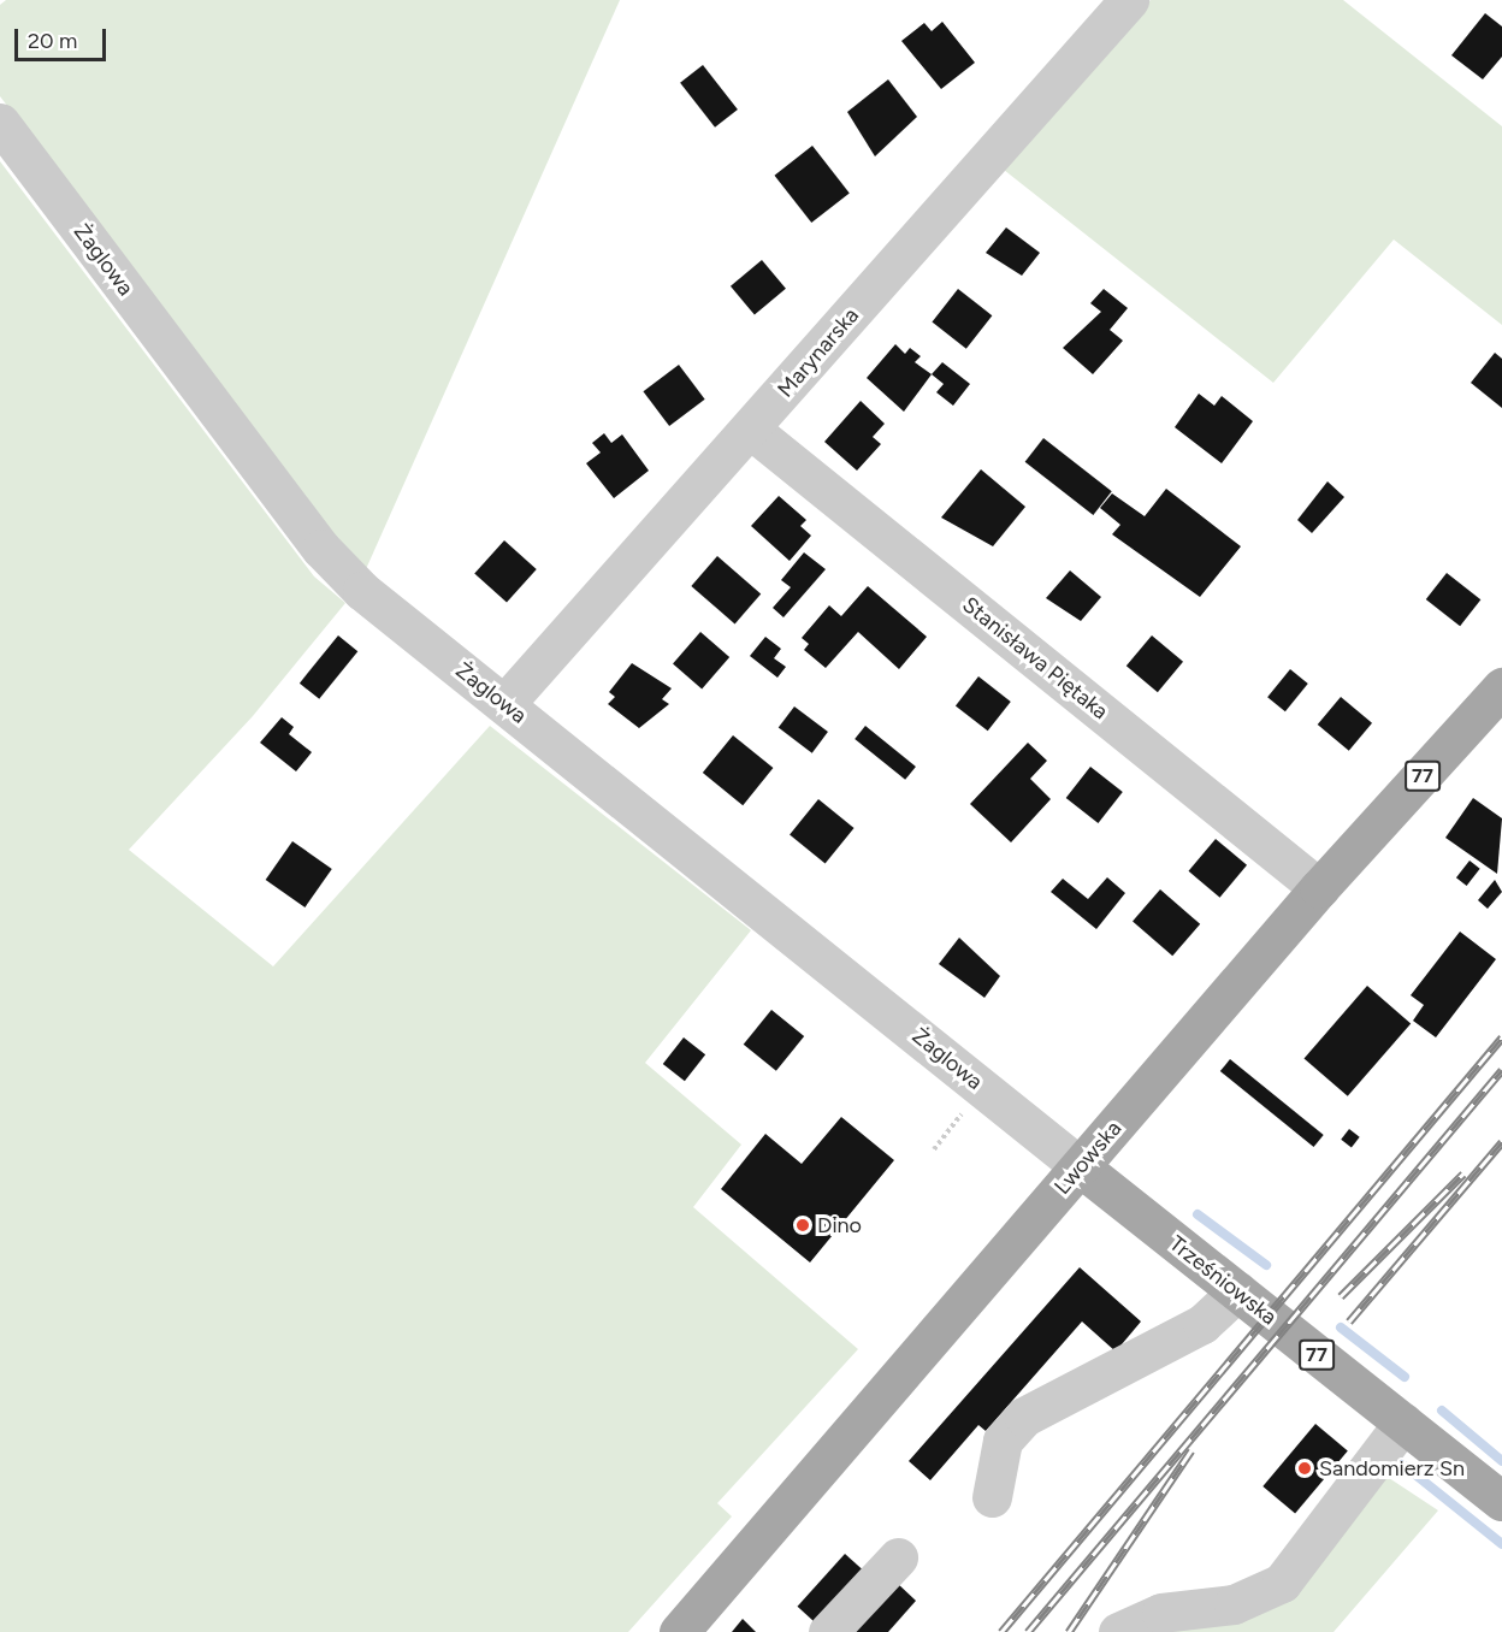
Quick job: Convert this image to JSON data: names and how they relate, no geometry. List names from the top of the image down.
{
  "streets": {
    "main road": ["77", "Lwowska", "Trześniowska"],
    "street": ["Żaglowa", "Marynarska", "Stanisława Piętaka"]
  },
  "crossings": [
    ["Żaglowa", "Marynarska"],
    ["Żaglowa", "Lwowska"],
    ["Żaglowa", "Trześniowska"],
    ["Marynarska", "Stanisława Piętaka"],
    ["Stanisława Piętaka", "Lwowska"],
    ["Lwowska", "Trześniowska"]
  ],
  "places": ["Dino", "Sandomierz Sn"],
  "scale_bar": "20 m"
}
